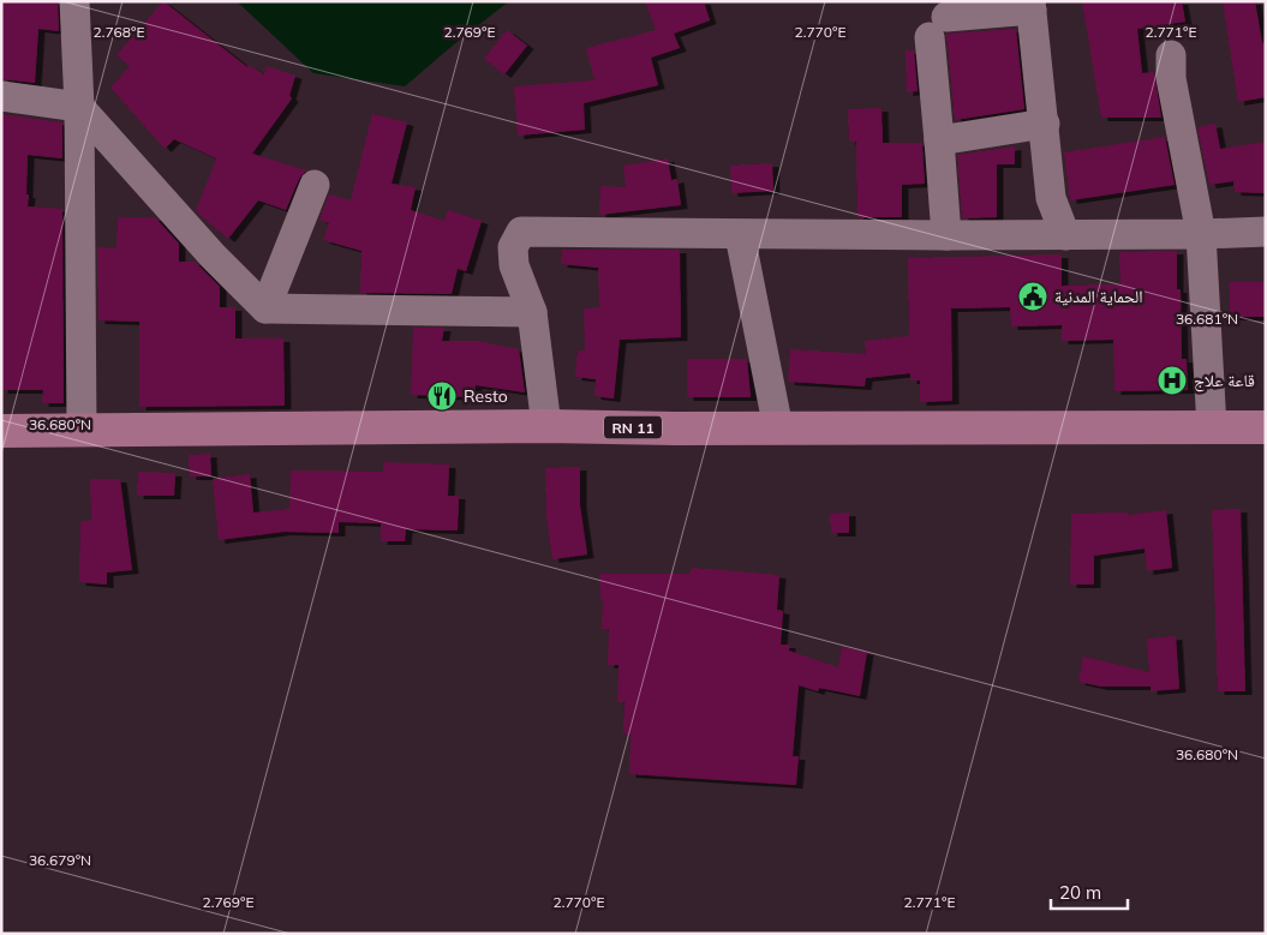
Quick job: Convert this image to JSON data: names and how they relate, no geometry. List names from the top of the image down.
{
  "streets": {
    "main road": ["RN 11"]
  },
  "places": {
    "public building": ["الحماية المدنية"],
    "hospital": ["قاعة علاج"],
    "restaurant": ["Resto"]
  },
  "scale_bar": "20 m",
  "coordinates": [
    "2.768°E",
    "2.769°E",
    "2.770°E",
    "2.771°E",
    "36.681°N",
    "36.680°N",
    "36.679°N"
  ]
}
